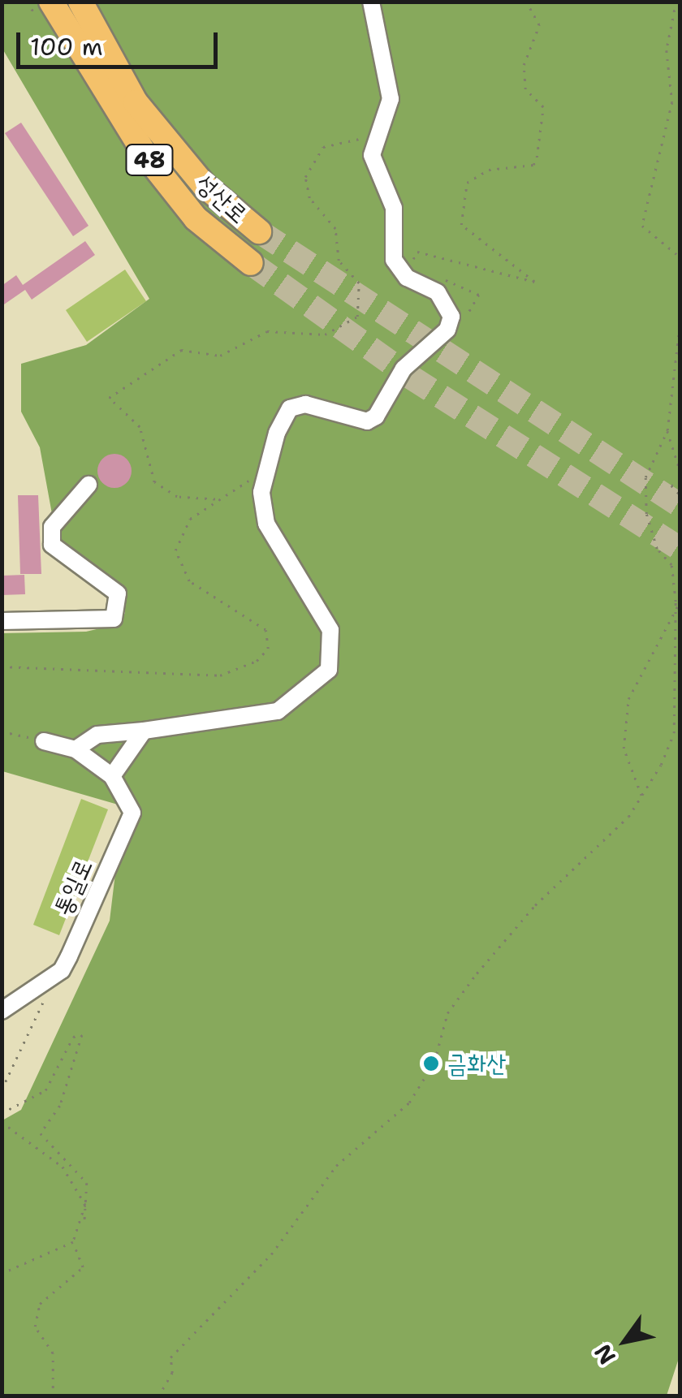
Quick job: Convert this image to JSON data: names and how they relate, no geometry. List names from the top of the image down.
{
  "streets": {
    "main road": ["48", "성산로"],
    "street": ["통일로"]
  },
  "crossings": [
    ["48", "성산로"]
  ],
  "places": ["금화산"],
  "scale_bar": "100 m",
  "north": "bottom left"
}
